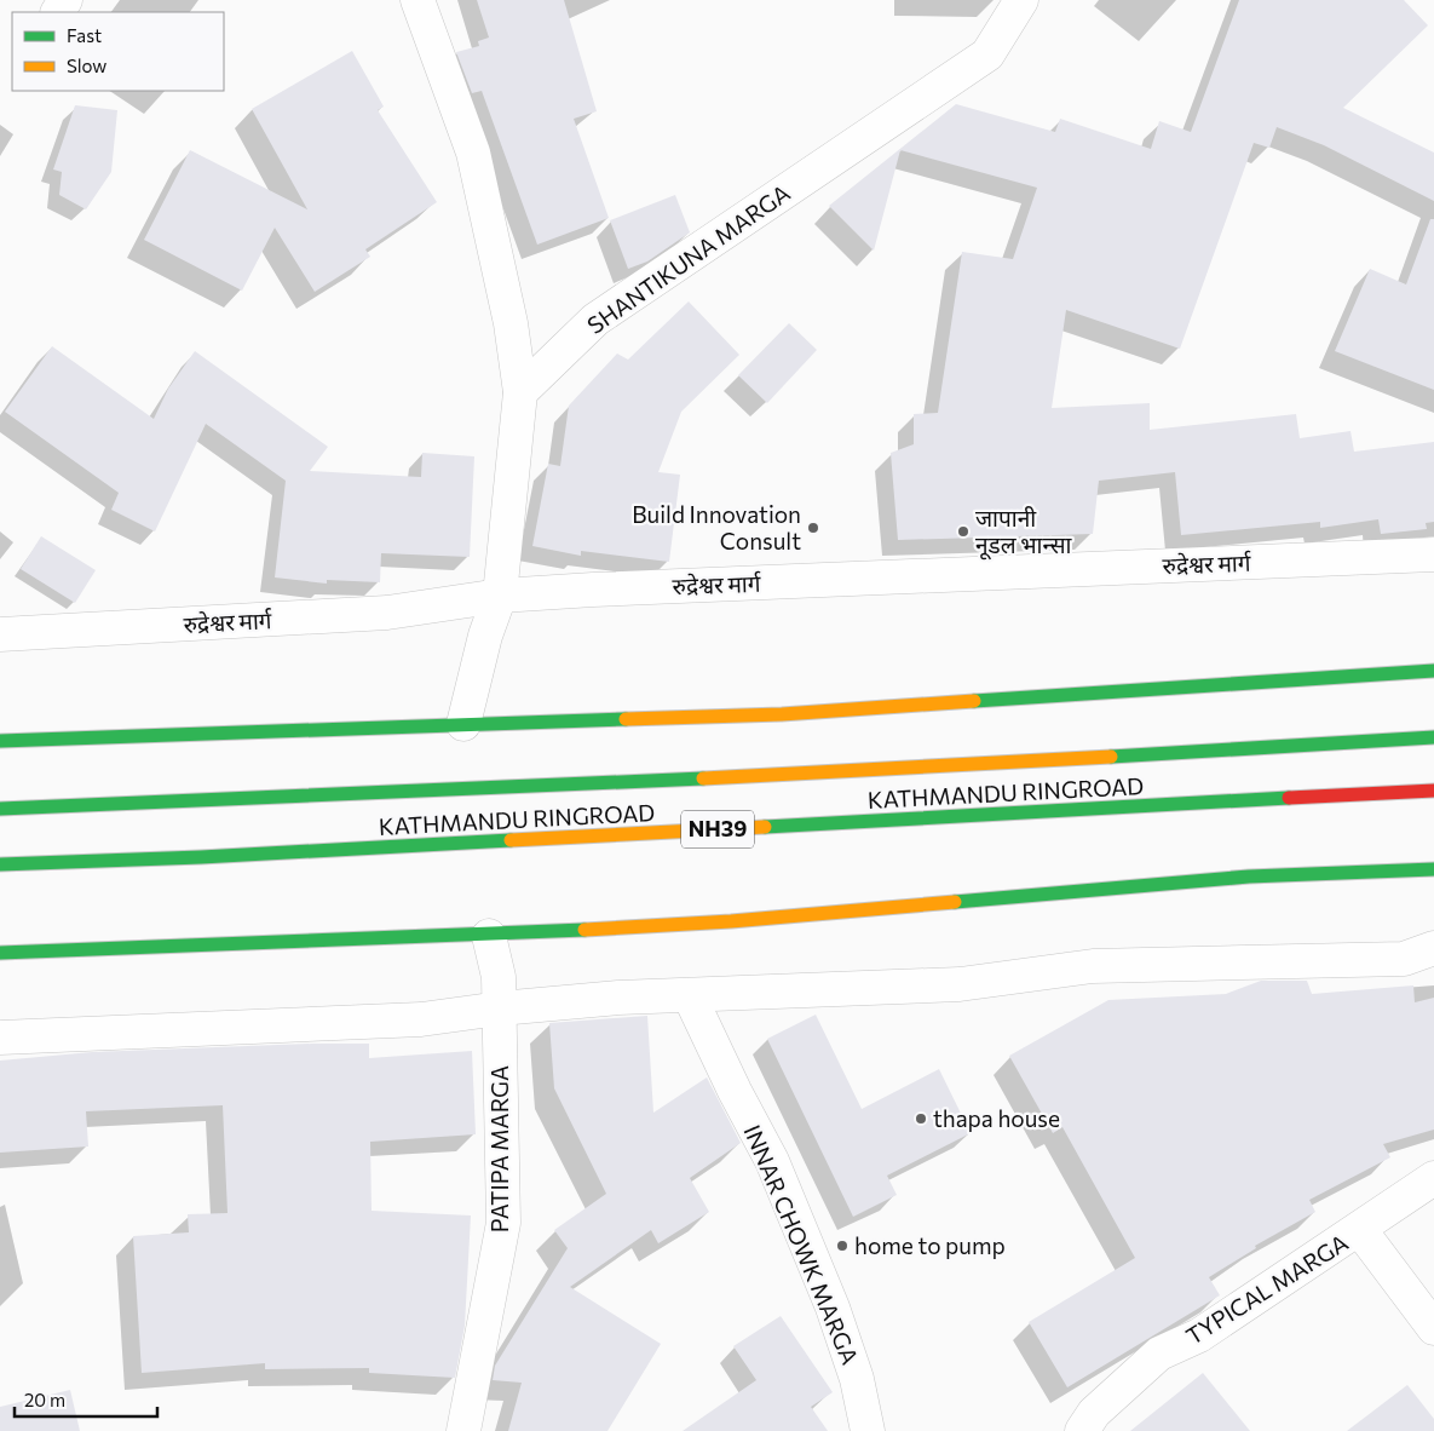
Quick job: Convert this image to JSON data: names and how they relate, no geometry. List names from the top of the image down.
{
  "streets": {
    "main road": ["KATHMANDU RINGROAD", "NH39"],
    "street": [
      "SHANTIKUNA MARGA",
      "रुद्रेश्वर मार्ग",
      "PATIPA MARGA",
      "INNAR CHOWK MARGA",
      "TYPICAL MARGA"
    ]
  },
  "places": [
    "Build Innovation Consult",
    "जापानी नूडल भान्सा",
    "thapa house",
    "home to pump"
  ],
  "legend": ["Fast", "Slow"],
  "scale_bar": "20 m"
}
